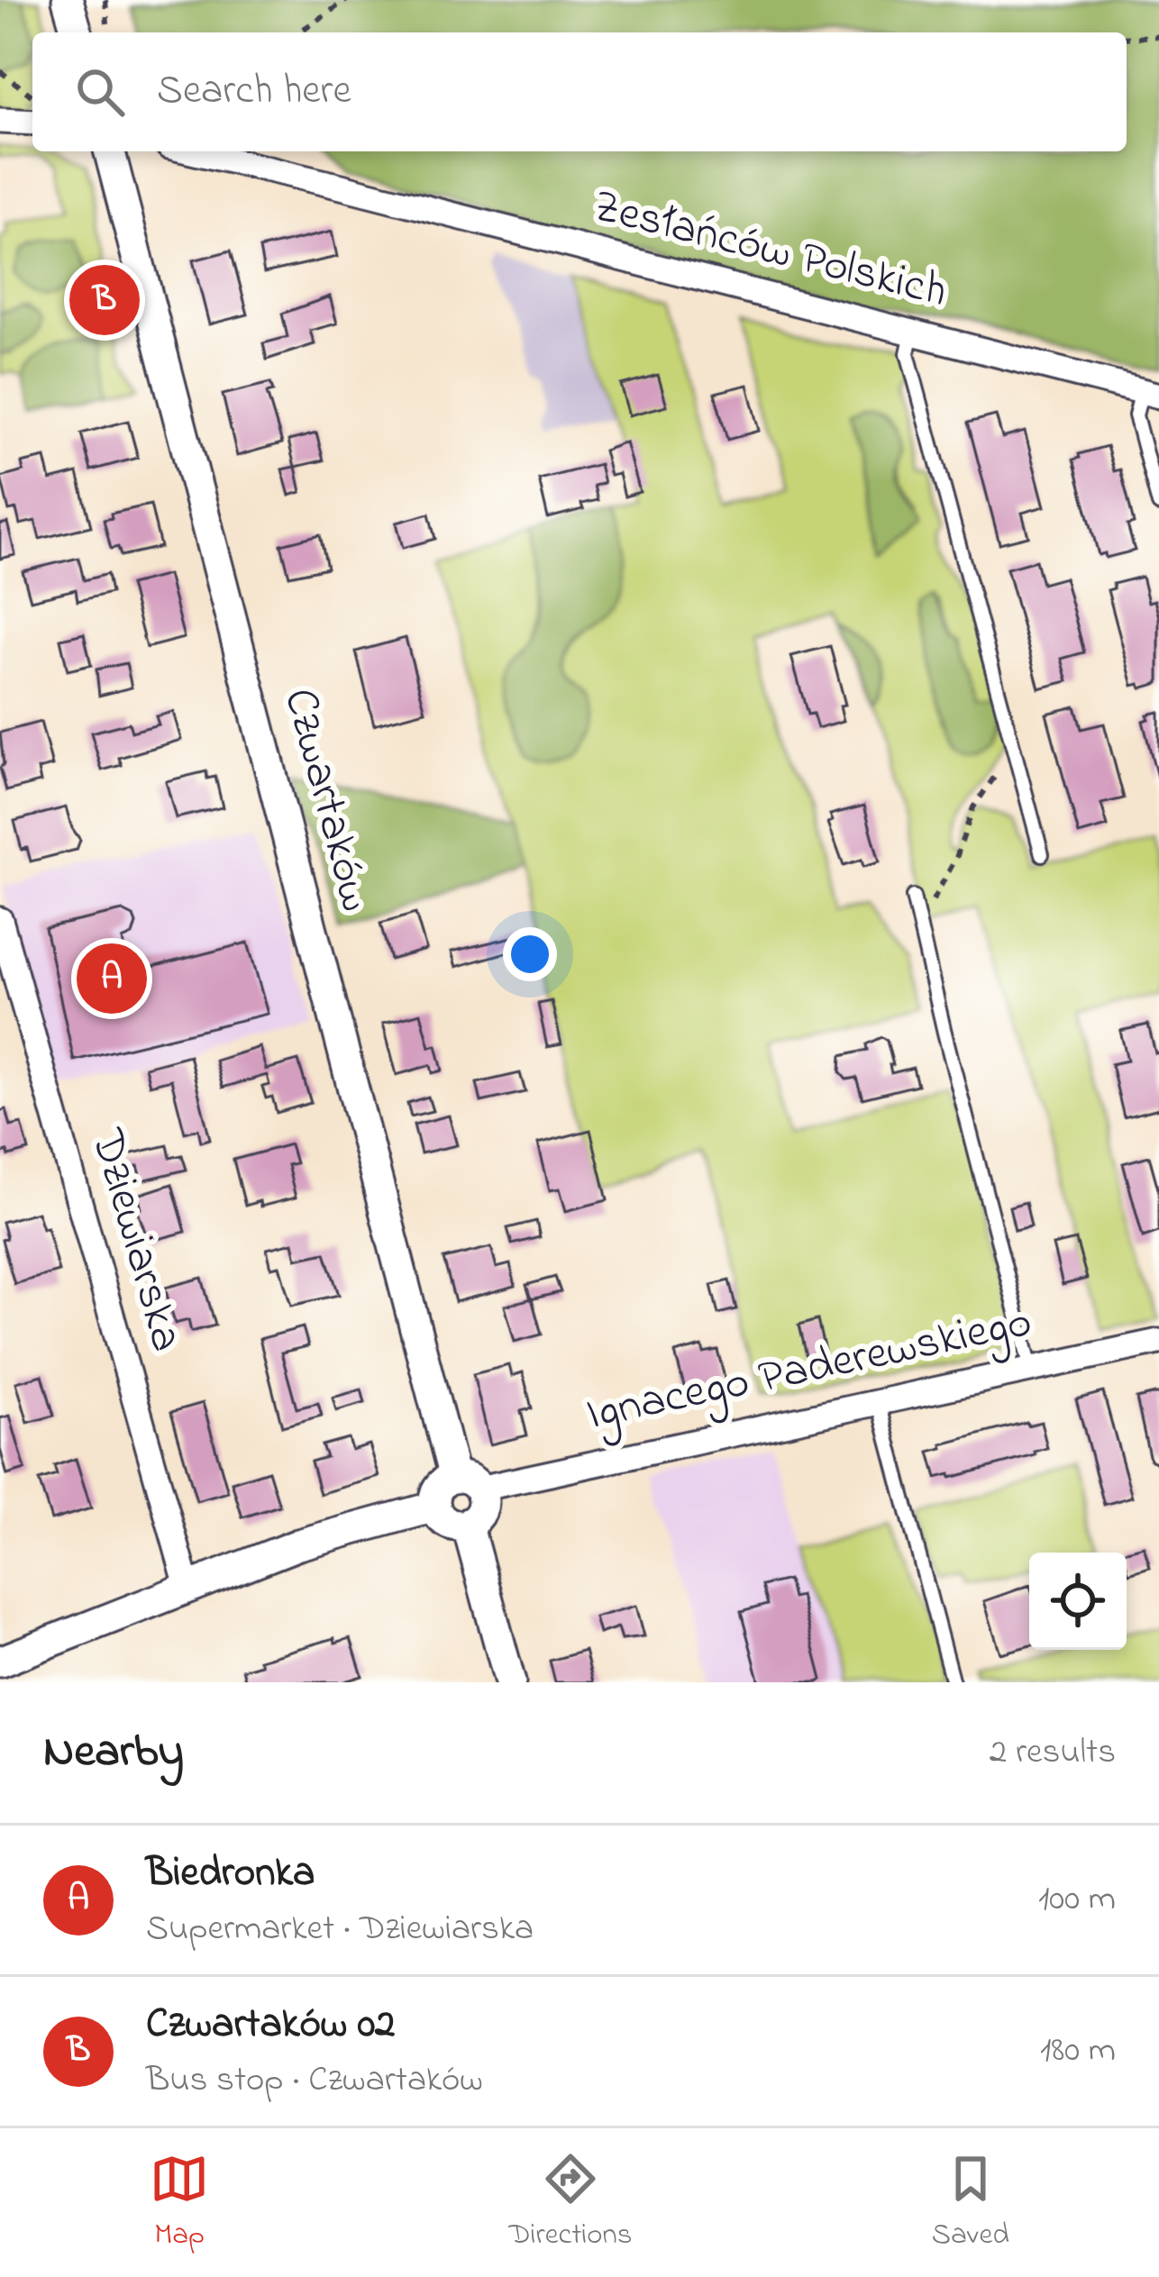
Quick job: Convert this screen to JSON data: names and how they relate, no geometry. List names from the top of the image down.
{
  "streets": {
    "street": [
      "Zesłańców Polskich",
      "Czwartaków",
      "Dziewiarska",
      "Ignacego Paderewskiego"
    ]
  },
  "crossings": [
    ["Czwartaków", "Ignacego Paderewskiego"]
  ],
  "page": {
    "search": "Search here",
    "pins": ["B", "A"],
    "heading": ["Nearby", "2 results"],
    "list": [
      {
        "mark": "A",
        "name": "Biedronka",
        "note": "Supermarket · Dziewiarska",
        "value": "100 m"
      },
      {
        "mark": "B",
        "name": "Czwartaków 02",
        "note": "Bus stop · Czwartaków",
        "value": "180 m"
      }
    ],
    "nav": ["Map", "Directions", "Saved"]
  }
}
